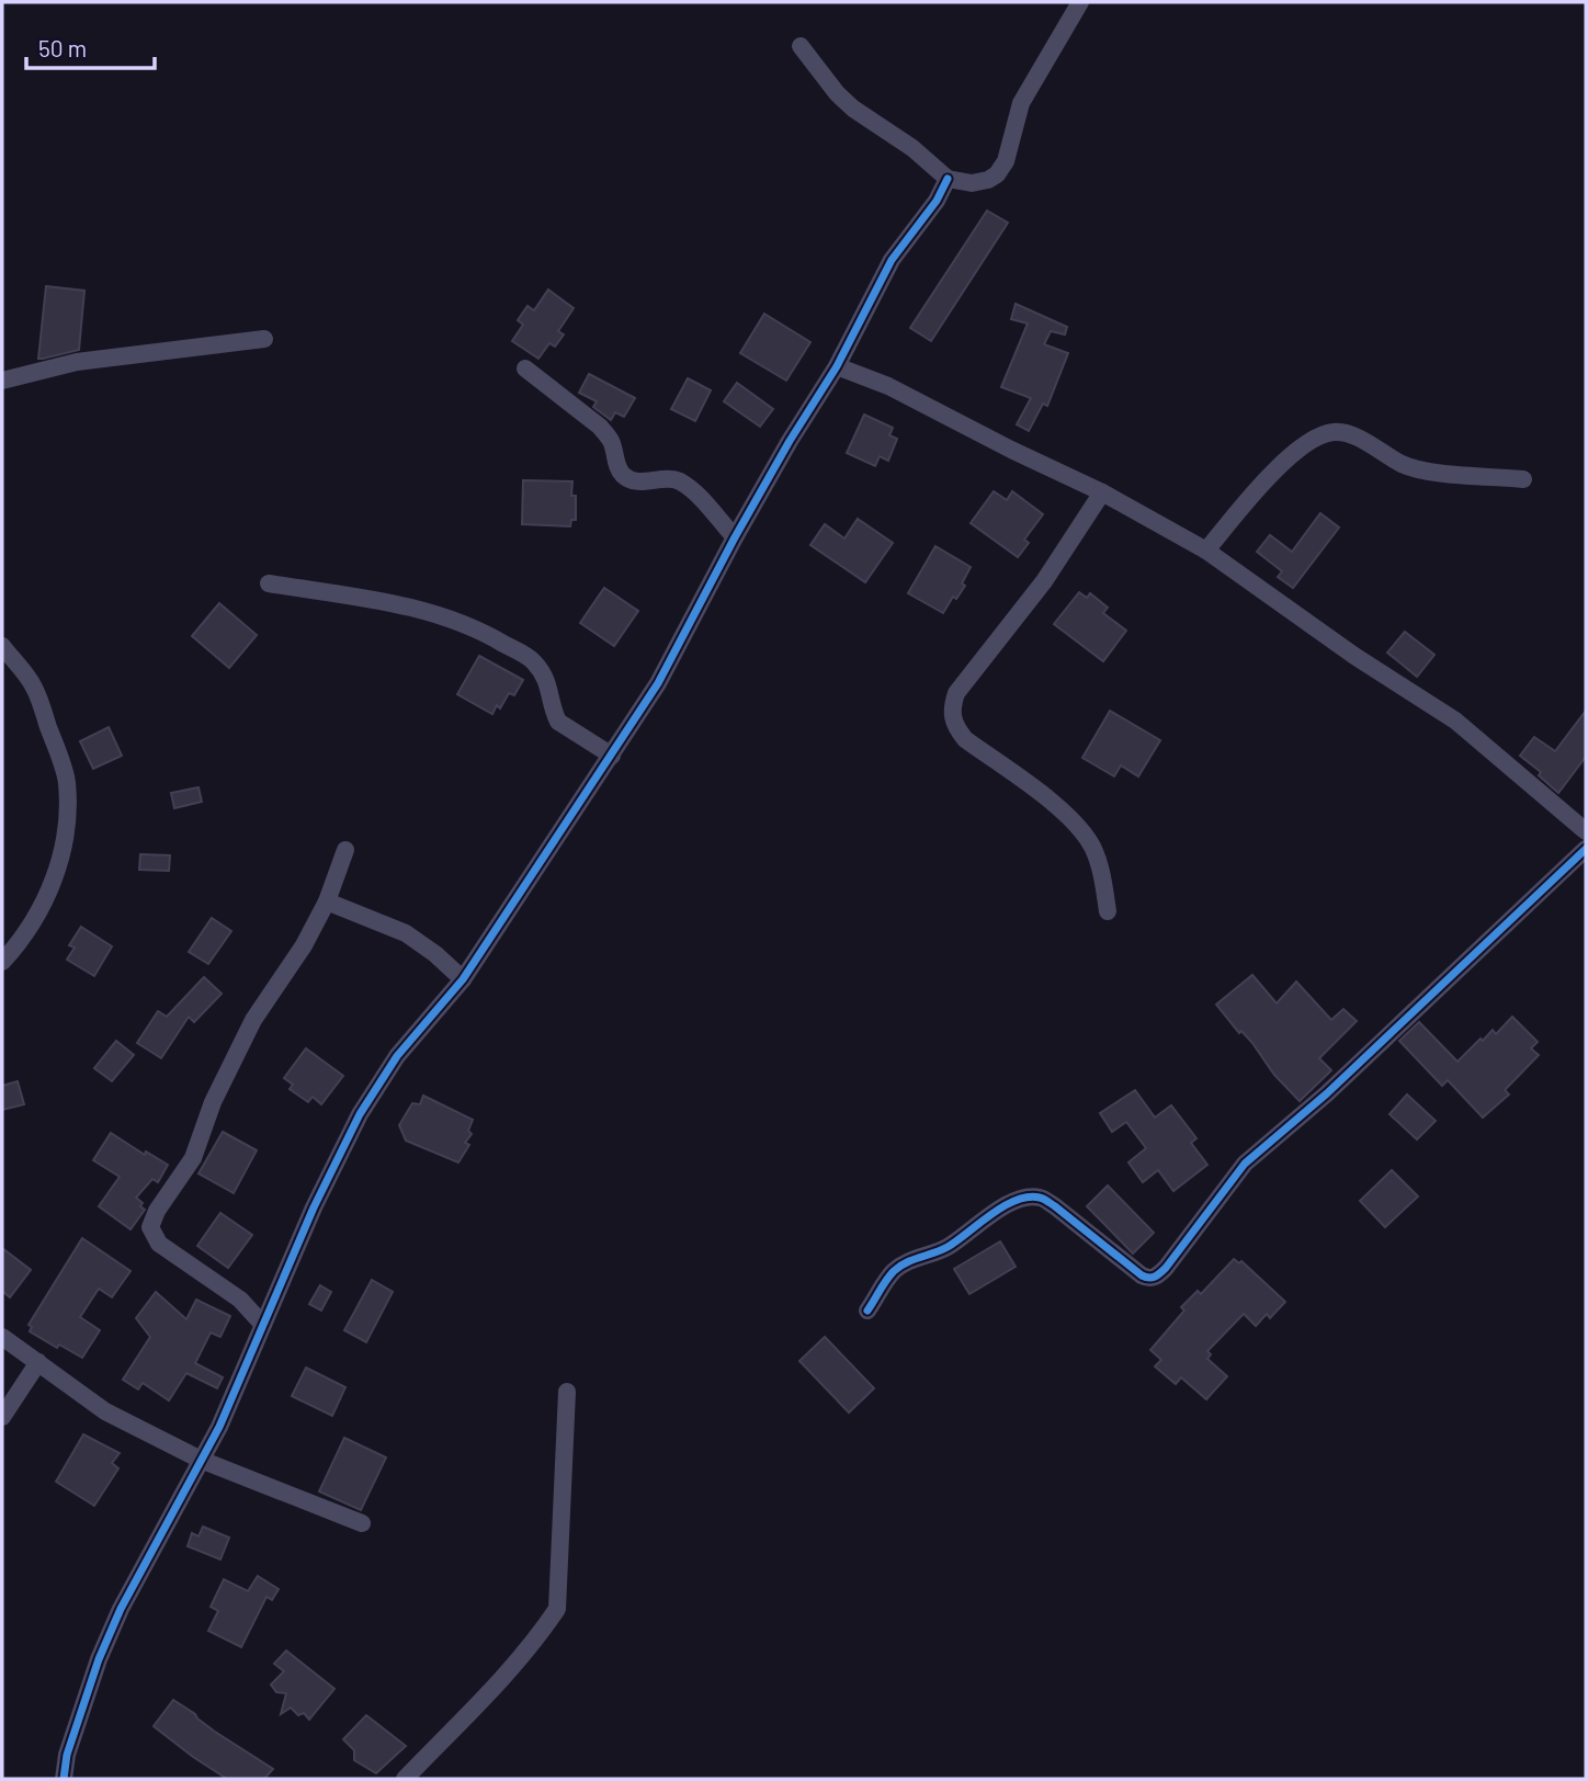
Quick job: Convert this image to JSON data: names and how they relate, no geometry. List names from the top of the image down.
{
  "scale_bar": "50 m"
}
